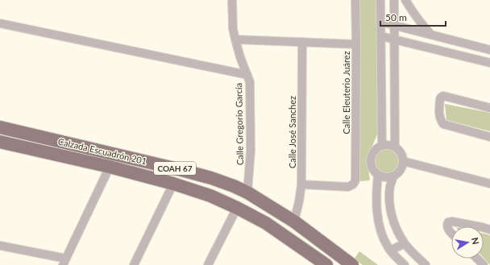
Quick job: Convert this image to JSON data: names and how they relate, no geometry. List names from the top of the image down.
{
  "streets": {
    "main road": ["Calzada Escuadrón 201", "COAH 67"],
    "street": ["Calle Eleuterio Juárez", "Calle Gregorio García", "Calle José Sanchez"]
  },
  "crossings": [
    ["Calle Eleuterio Juárez", "Calle José Sanchez"],
    ["Calle Gregorio García", "Calzada Escuadrón 201"],
    ["Calle José Sanchez", "Calzada Escuadrón 201"]
  ],
  "scale_bar": "50 m",
  "north": "right"
}
